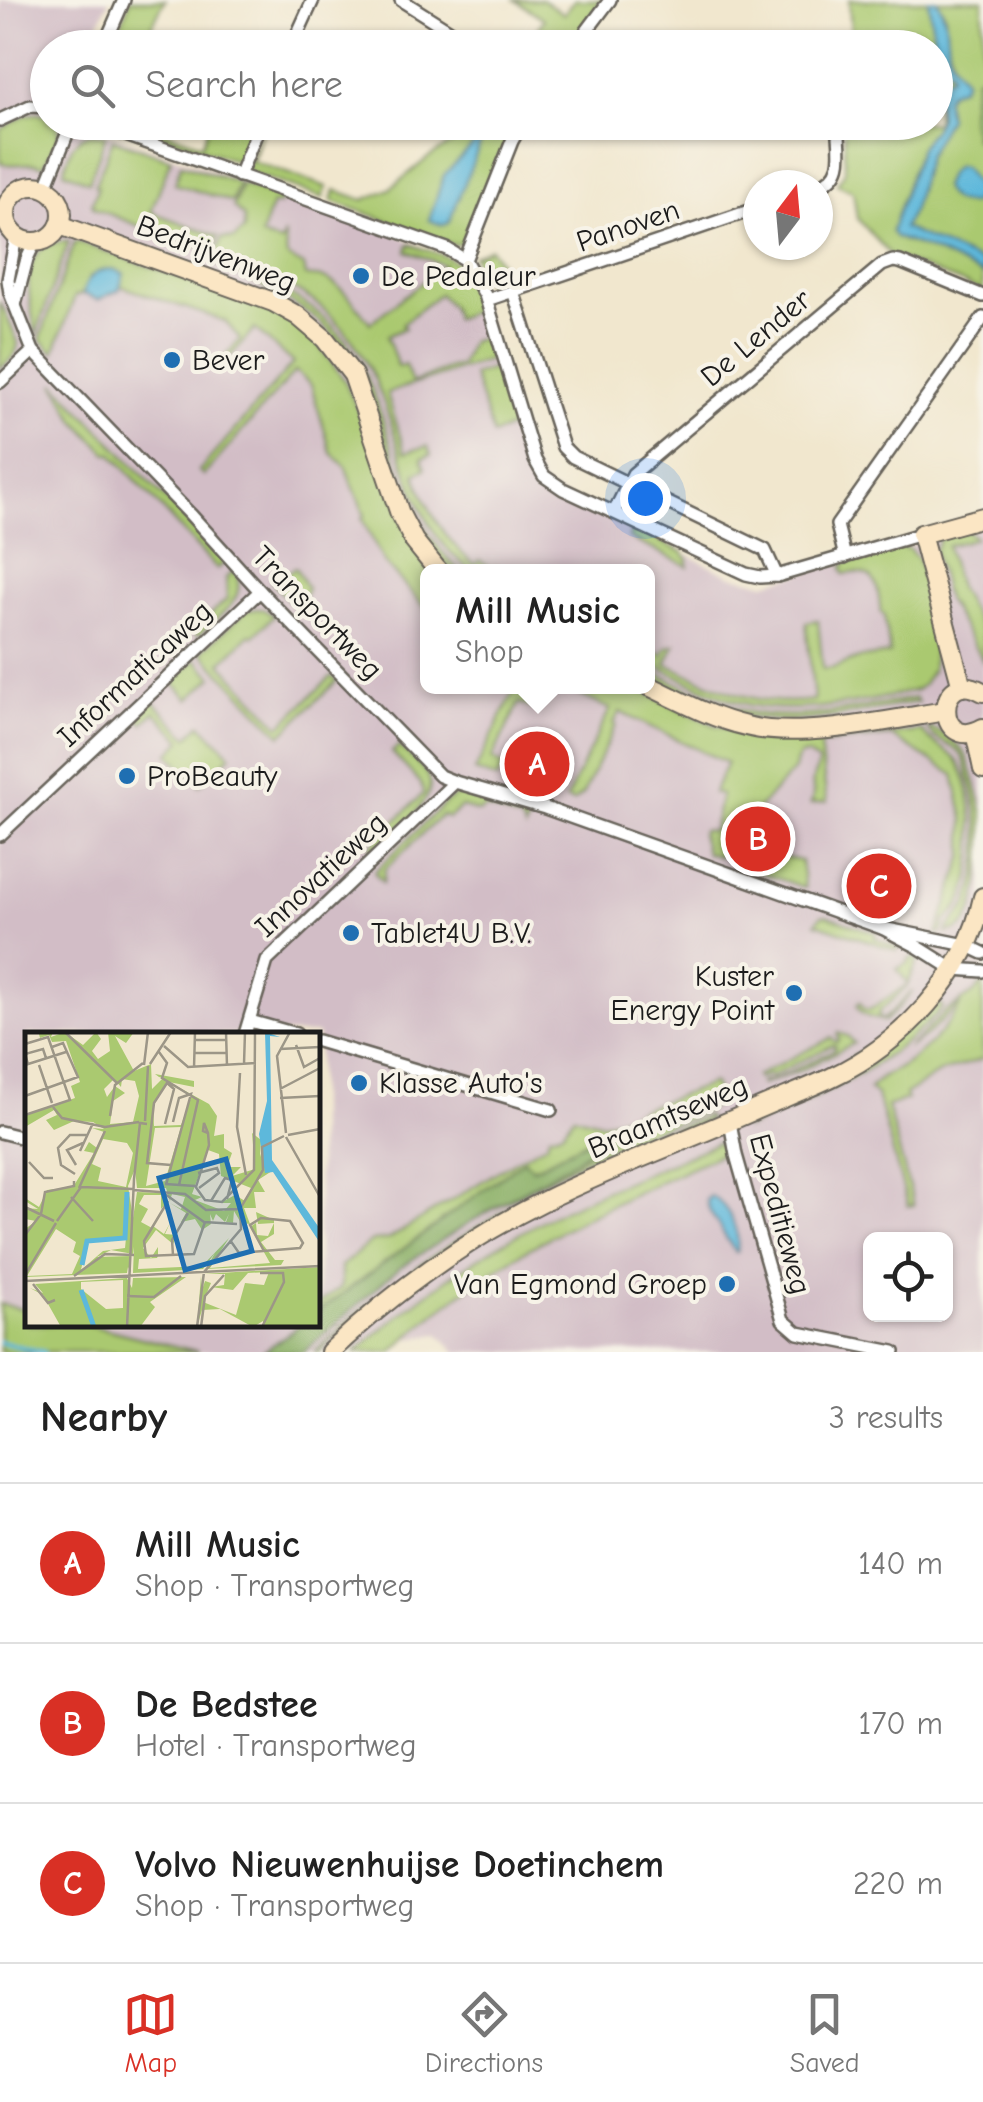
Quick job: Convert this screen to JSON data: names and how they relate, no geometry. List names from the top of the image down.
{
  "streets": {
    "main road": ["Bedrijvenweg", "Braamtseweg"],
    "street": [
      "Panoven",
      "De Lender",
      "Transportweg",
      "Informaticaweg",
      "Innovatieweg",
      "Expeditieweg"
    ]
  },
  "crossings": [
    ["Bedrijvenweg", "Transportweg"],
    ["Transportweg", "Informaticaweg"],
    ["Transportweg", "Innovatieweg"],
    ["Transportweg", "Braamtseweg"],
    ["Braamtseweg", "Expeditieweg"]
  ],
  "places": [
    "De Pedaleur",
    "Bever",
    "ProBeauty",
    "Tablet4U B.V.",
    "Kuster Energy Point",
    "Klasse Auto's",
    "Van Egmond Groep"
  ],
  "north": "top",
  "page": {
    "search": "Search here",
    "popup": ["Mill Music", "Shop"],
    "pins": ["A", "B", "C"],
    "heading": ["Nearby", "3 results"],
    "list": [
      {
        "mark": "A",
        "name": "Mill Music",
        "note": "Shop · Transportweg",
        "value": "140 m"
      },
      {
        "mark": "B",
        "name": "De Bedstee",
        "note": "Hotel · Transportweg",
        "value": "170 m"
      },
      {
        "mark": "C",
        "name": "Volvo Nieuwenhuijse Doetinchem",
        "note": "Shop · Transportweg",
        "value": "220 m"
      }
    ],
    "nav": ["Map", "Directions", "Saved"]
  }
}
